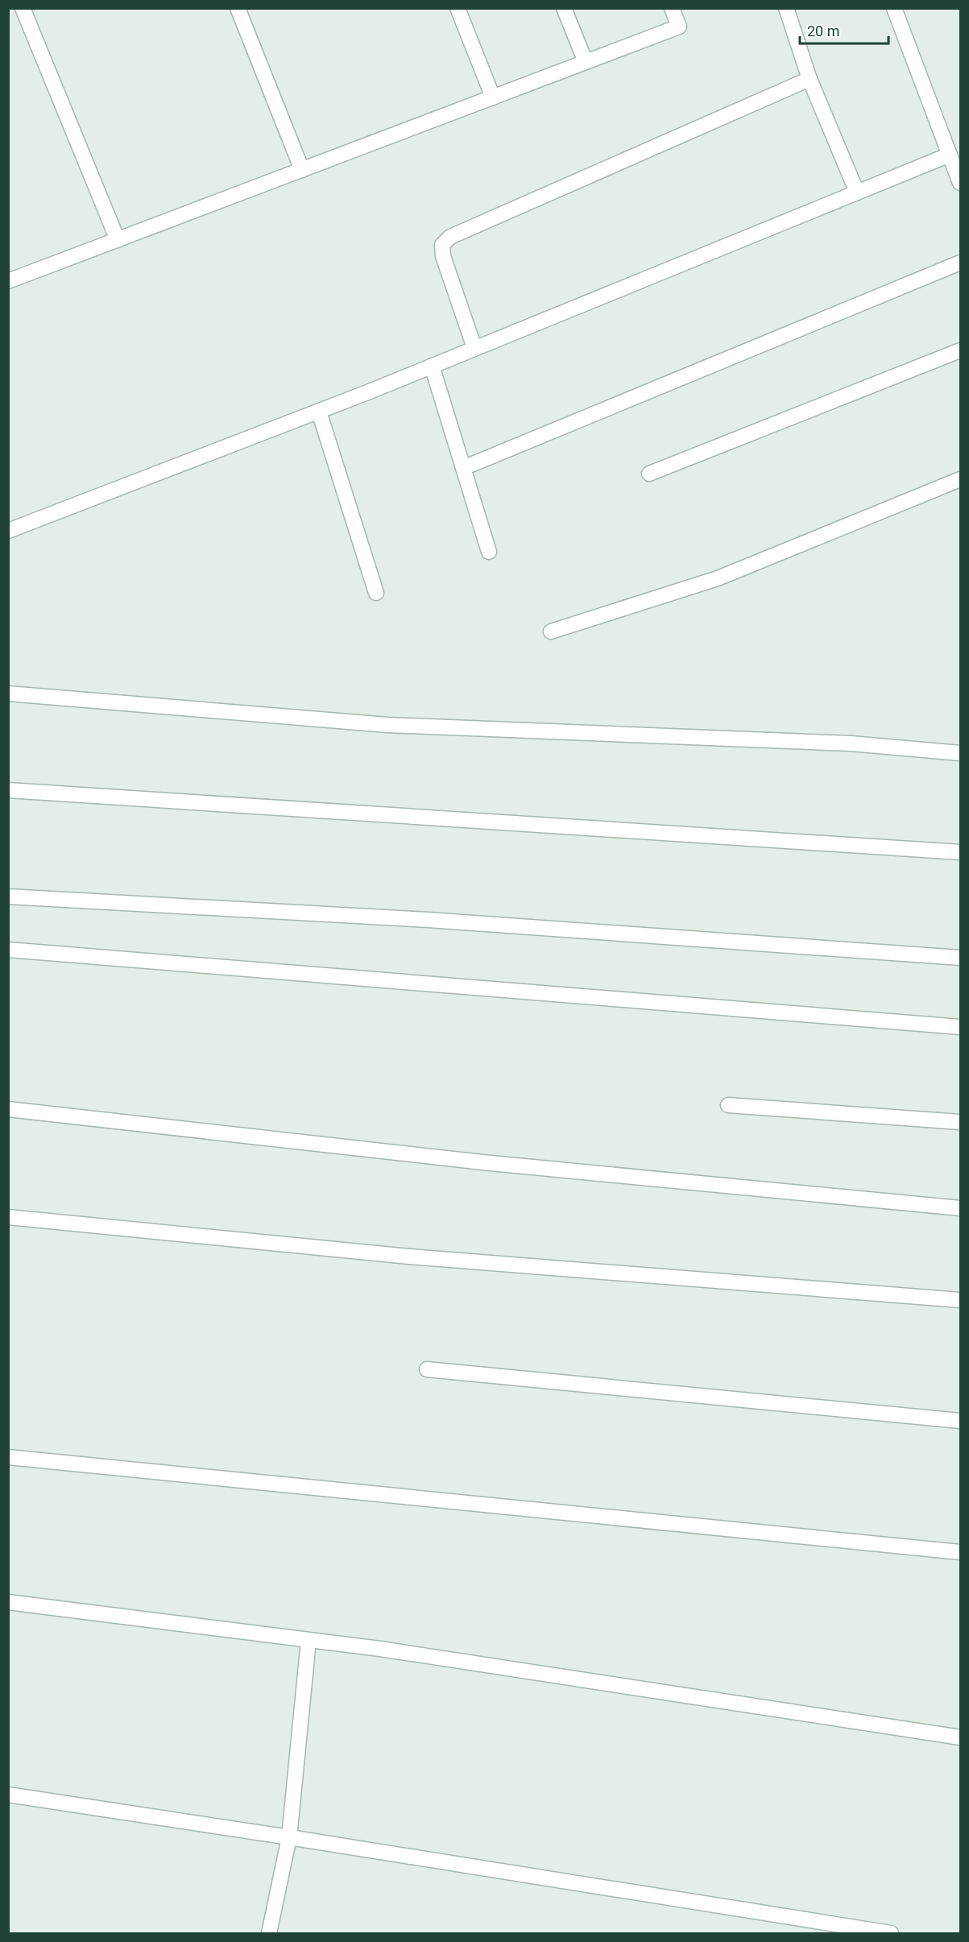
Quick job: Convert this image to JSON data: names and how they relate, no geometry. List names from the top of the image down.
{
  "scale_bar": "20 m"
}
